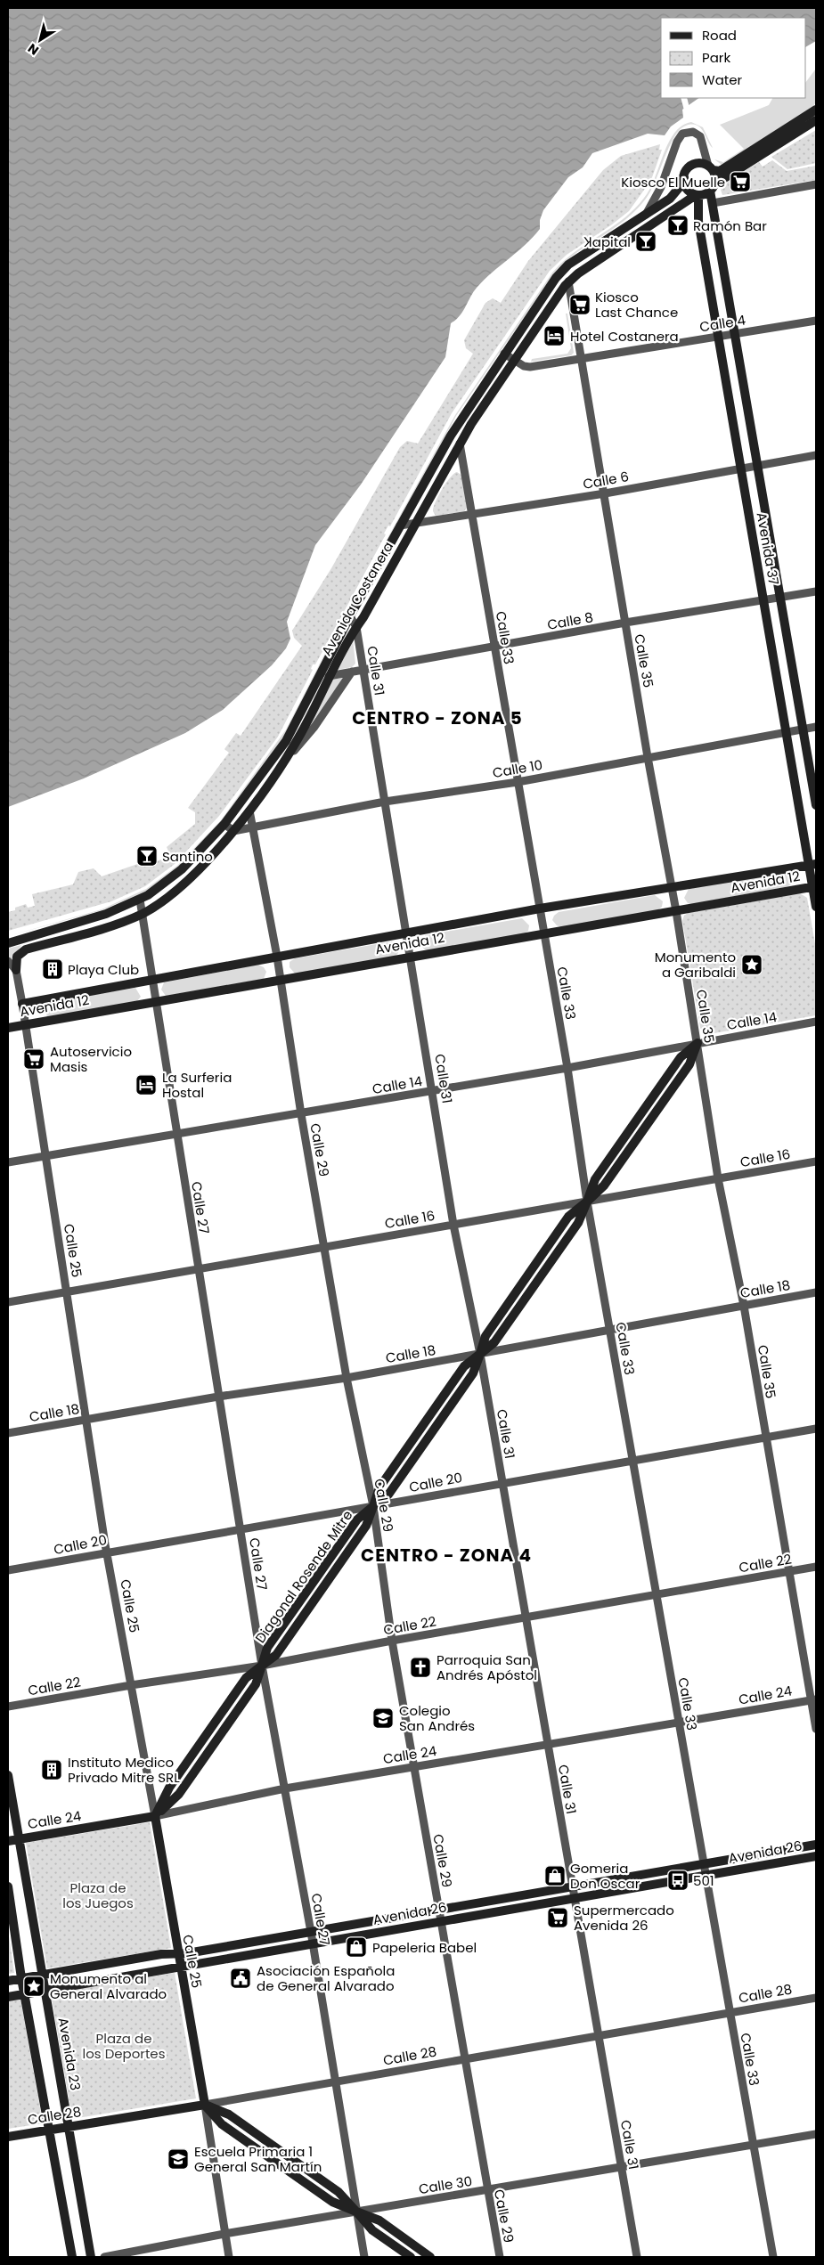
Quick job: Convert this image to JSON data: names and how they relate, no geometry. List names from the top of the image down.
{
  "streets": {
    "main road": [
      "Avenida 37",
      "Avenida Costanera",
      "Avenida 12",
      "Calle 25",
      "Diagonal Rosende Mitre",
      "Calle 24",
      "Avenida 26",
      "Calle 28",
      "Avenida 23"
    ],
    "street": [
      "Calle 4",
      "Calle 6",
      "Calle 8",
      "Calle 33",
      "Calle 35",
      "Calle 31",
      "Calle 10",
      "Calle 14",
      "Calle 29",
      "Calle 16",
      "Calle 27",
      "Calle 18",
      "Calle 20",
      "Calle 22",
      "Calle 30"
    ]
  },
  "crossings": [
    ["Calle 4", "Avenida 37"],
    ["Calle 4", "Avenida Costanera"],
    ["Calle 4", "Calle 35"],
    ["Calle 6", "Avenida 37"],
    ["Calle 6", "Avenida Costanera"],
    ["Calle 6", "Calle 33"],
    ["Calle 6", "Calle 35"],
    ["Avenida 37", "Avenida Costanera"],
    ["Avenida 37", "Calle 8"],
    ["Avenida 37", "Calle 10"],
    ["Avenida 37", "Avenida 12"],
    ["Avenida Costanera", "Calle 8"],
    ["Avenida Costanera", "Calle 33"],
    ["Avenida Costanera", "Calle 35"],
    ["Avenida Costanera", "Calle 31"],
    ["Avenida Costanera", "Calle 10"],
    ["Avenida Costanera", "Calle 29"],
    ["Avenida Costanera", "Calle 27"],
    ["Avenida Costanera", "Calle 25"],
    ["Calle 8", "Calle 33"],
    ["Calle 8", "Calle 35"],
    ["Calle 8", "Calle 31"],
    ["Calle 33", "Calle 10"],
    ["Calle 33", "Avenida 12"],
    ["Calle 33", "Calle 14"],
    ["Calle 33", "Calle 16"],
    ["Calle 33", "Calle 18"],
    ["Calle 33", "Calle 20"],
    ["Calle 33", "Calle 22"],
    ["Calle 33", "Diagonal Rosende Mitre"],
    ["Calle 33", "Calle 24"],
    ["Calle 33", "Avenida 26"],
    ["Calle 33", "Calle 28"],
    ["Calle 33", "Calle 30"],
    ["Calle 35", "Calle 10"],
    ["Calle 35", "Avenida 12"],
    ["Calle 35", "Calle 14"],
    ["Calle 35", "Calle 16"],
    ["Calle 35", "Calle 18"],
    ["Calle 35", "Calle 20"],
    ["Calle 35", "Calle 22"],
    ["Calle 35", "Diagonal Rosende Mitre"],
    ["Calle 35", "Calle 24"],
    ["Calle 31", "Calle 10"],
    ["Calle 31", "Avenida 12"],
    ["Calle 31", "Calle 14"],
    ["Calle 31", "Calle 16"],
    ["Calle 31", "Calle 18"],
    ["Calle 31", "Calle 20"],
    ["Calle 31", "Calle 22"],
    ["Calle 31", "Diagonal Rosende Mitre"],
    ["Calle 31", "Calle 24"],
    ["Calle 31", "Avenida 26"],
    ["Calle 31", "Calle 28"],
    ["Calle 31", "Calle 30"],
    ["Calle 10", "Calle 29"],
    ["Avenida 12", "Calle 29"],
    ["Avenida 12", "Calle 27"],
    ["Avenida 12", "Calle 25"],
    ["Calle 14", "Calle 29"],
    ["Calle 14", "Calle 27"],
    ["Calle 14", "Calle 25"],
    ["Calle 14", "Diagonal Rosende Mitre"],
    ["Calle 29", "Calle 16"],
    ["Calle 29", "Calle 18"],
    ["Calle 29", "Calle 20"],
    ["Calle 29", "Calle 22"],
    ["Calle 29", "Diagonal Rosende Mitre"],
    ["Calle 29", "Calle 24"],
    ["Calle 29", "Avenida 26"],
    ["Calle 29", "Calle 28"],
    ["Calle 29", "Calle 30"],
    ["Calle 16", "Calle 27"],
    ["Calle 16", "Calle 25"],
    ["Calle 16", "Diagonal Rosende Mitre"],
    ["Calle 27", "Calle 18"],
    ["Calle 27", "Calle 20"],
    ["Calle 27", "Calle 22"],
    ["Calle 27", "Diagonal Rosende Mitre"],
    ["Calle 27", "Calle 24"],
    ["Calle 27", "Avenida 26"],
    ["Calle 27", "Calle 28"],
    ["Calle 27", "Calle 30"],
    ["Calle 25", "Calle 18"],
    ["Calle 25", "Calle 20"],
    ["Calle 25", "Calle 22"],
    ["Calle 25", "Diagonal Rosende Mitre"],
    ["Calle 25", "Calle 24"],
    ["Calle 25", "Avenida 26"],
    ["Calle 25", "Calle 28"],
    ["Calle 25", "Calle 30"],
    ["Calle 18", "Diagonal Rosende Mitre"],
    ["Calle 20", "Diagonal Rosende Mitre"],
    ["Calle 22", "Diagonal Rosende Mitre"],
    ["Diagonal Rosende Mitre", "Calle 24"],
    ["Calle 24", "Avenida 23"],
    ["Avenida 26", "Avenida 23"],
    ["Calle 28", "Avenida 23"]
  ],
  "districts": ["CENTRO - ZONA 5", "CENTRO - ZONA 4"],
  "parks": ["Plaza de los Juegos", "Plaza de los Deportes"],
  "places": {
    "supermarket": [
      "Kiosco El Muelle",
      "Kiosco Last Chance",
      "Autoservicio Masis",
      "Supermercado Avenida 26"
    ],
    "bar": ["Ramón Bar", "Ʞapital", "Santino"],
    "hotel": ["Hotel Costanera", "La Surferia Hostal"],
    "place": ["Monumento a Garibaldi", "Monumento al General Alvarado"],
    "building": ["Playa Club", "Instituto Medico Privado Mitre SRL"],
    "church": ["Parroquia San Andrés Apóstol"],
    "school or university": ["Colegio San Andrés", "Escuela Primaria 1 General San Martín"],
    "shop": ["Gomeria Don Oscar", "Papeleria Babel"],
    "bus stop": ["501"],
    "public building": ["Asociación Española de General Alvarado"]
  },
  "legend": ["Road", "Park", "Water"],
  "north": "bottom left"
}
